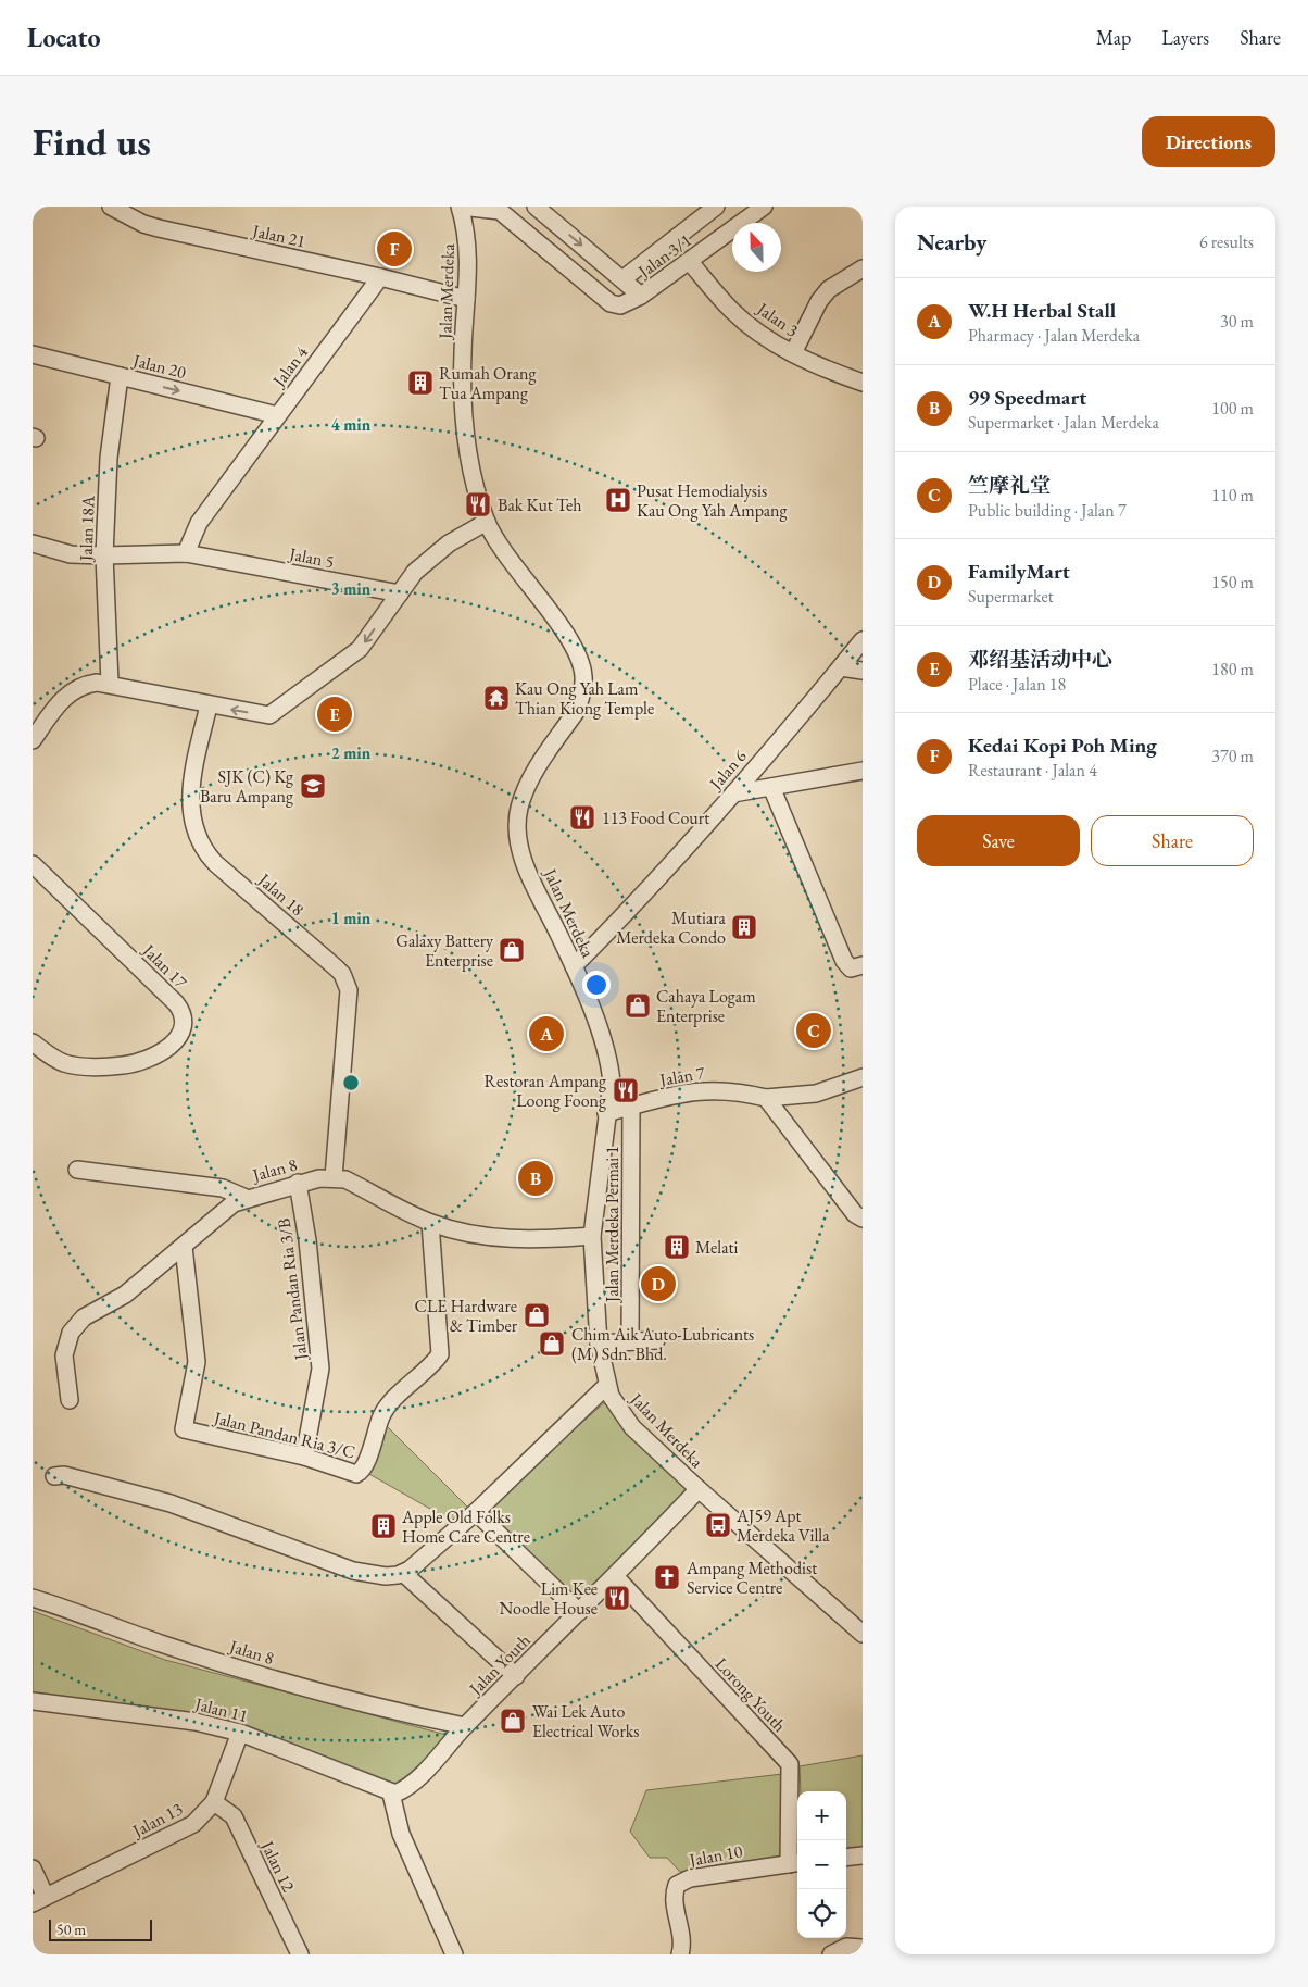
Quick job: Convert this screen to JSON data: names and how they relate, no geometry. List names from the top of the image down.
{
  "streets": {
    "street": [
      "Jalan 21",
      "Jalan 3/1",
      "Jalan Merdeka",
      "Jalan 3",
      "Jalan 20",
      "Jalan 4",
      "Jalan 18A",
      "Jalan 5",
      "Jalan 6",
      "Jalan 18",
      "Jalan 17",
      "Jalan 7",
      "Jalan 8",
      "Jalan Merdeka Permai 1",
      "Jalan Pandan Ria 3/B",
      "Jalan Pandan Ria 3/C",
      "Jalan Youth",
      "Lorong Youth",
      "Jalan 11",
      "Jalan 13",
      "Jalan 10",
      "Jalan 12"
    ]
  },
  "crossings": [
    ["Jalan 21", "Jalan 4"],
    ["Jalan 3/1", "Jalan 3"],
    ["Jalan Merdeka", "Jalan 6"],
    ["Jalan Merdeka", "Jalan 7"],
    ["Jalan Merdeka", "Jalan Youth"],
    ["Jalan 20", "Jalan 4"],
    ["Jalan 20", "Jalan 18A"],
    ["Jalan 4", "Jalan 5"],
    ["Jalan 18A", "Jalan 5"],
    ["Jalan 18", "Jalan 8"],
    ["Jalan 7", "Jalan Merdeka Permai 1"],
    ["Jalan 8", "Jalan Pandan Ria 3/B"],
    ["Jalan 8", "Jalan Pandan Ria 3/C"],
    ["Jalan 8", "Jalan Youth"],
    ["Jalan Pandan Ria 3/B", "Jalan Pandan Ria 3/C"],
    ["Jalan Youth", "Lorong Youth"],
    ["Jalan Youth", "Jalan 11"],
    ["Lorong Youth", "Jalan 10"],
    ["Jalan 11", "Jalan 13"],
    ["Jalan 13", "Jalan 12"]
  ],
  "one_way": ["Jalan 20"],
  "places": {
    "building": [
      "Rumah Orang Tua Ampang",
      "Mutiara Merdeka Condo",
      "Melati",
      "Apple Old Folks Home Care Centre"
    ],
    "hospital": ["Pusat Hemodialysis Kau Ong Yah Ampang"],
    "restaurant": [
      "Bak Kut Teh",
      "113 Food Court",
      "Restoran Ampang Loong Foong",
      "Lim Kee Noodle House"
    ],
    "temple": ["Kau Ong Yah Lam Thian Kiong Temple"],
    "school or university": ["SJK (C) Kg Baru Ampang"],
    "shop": [
      "Galaxy Battery Enterprise",
      "Cahaya Logam Enterprise",
      "CLE Hardware & Timber",
      "Chim Aik Auto-Lubricants (M) Sdn. Bhd.",
      "Wai Lek Auto Electrical Works"
    ],
    "bus stop": ["AJ59 Apt Merdeka Villa"],
    "church": ["Ampang Methodist Service Centre"]
  },
  "scale_bar": "50 m",
  "north": "top",
  "page": {
    "header": "Locato",
    "nav": ["Map", "Layers", "Share"],
    "buttons": [
      "Directions",
      ["Save", "Share"]
    ],
    "title": "Find us",
    "heading": ["Nearby", "6 results"],
    "pins": [
      "F",
      "E",
      "C",
      "A",
      "B",
      "D"
    ],
    "list": [
      {
        "mark": "A",
        "name": "W.H Herbal Stall",
        "note": "Pharmacy · Jalan Merdeka",
        "value": "30 m"
      },
      {
        "mark": "B",
        "name": "99 Speedmart",
        "note": "Supermarket · Jalan Merdeka",
        "value": "100 m"
      },
      {
        "mark": "C",
        "name": "竺摩礼堂",
        "note": "Public building · Jalan 7",
        "value": "110 m"
      },
      {
        "mark": "D",
        "name": "FamilyMart",
        "note": "Supermarket",
        "value": "150 m"
      },
      {
        "mark": "E",
        "name": "邓绍基活动中心",
        "note": "Place · Jalan 18",
        "value": "180 m"
      },
      {
        "mark": "F",
        "name": "Kedai Kopi Poh Ming",
        "note": "Restaurant · Jalan 4",
        "value": "370 m"
      }
    ],
    "map_buttons": ["+", "−"],
    "scale": "50 m"
  },
  "rings": [
    "4 min",
    "3 min",
    "2 min",
    "1 min"
  ]
}
